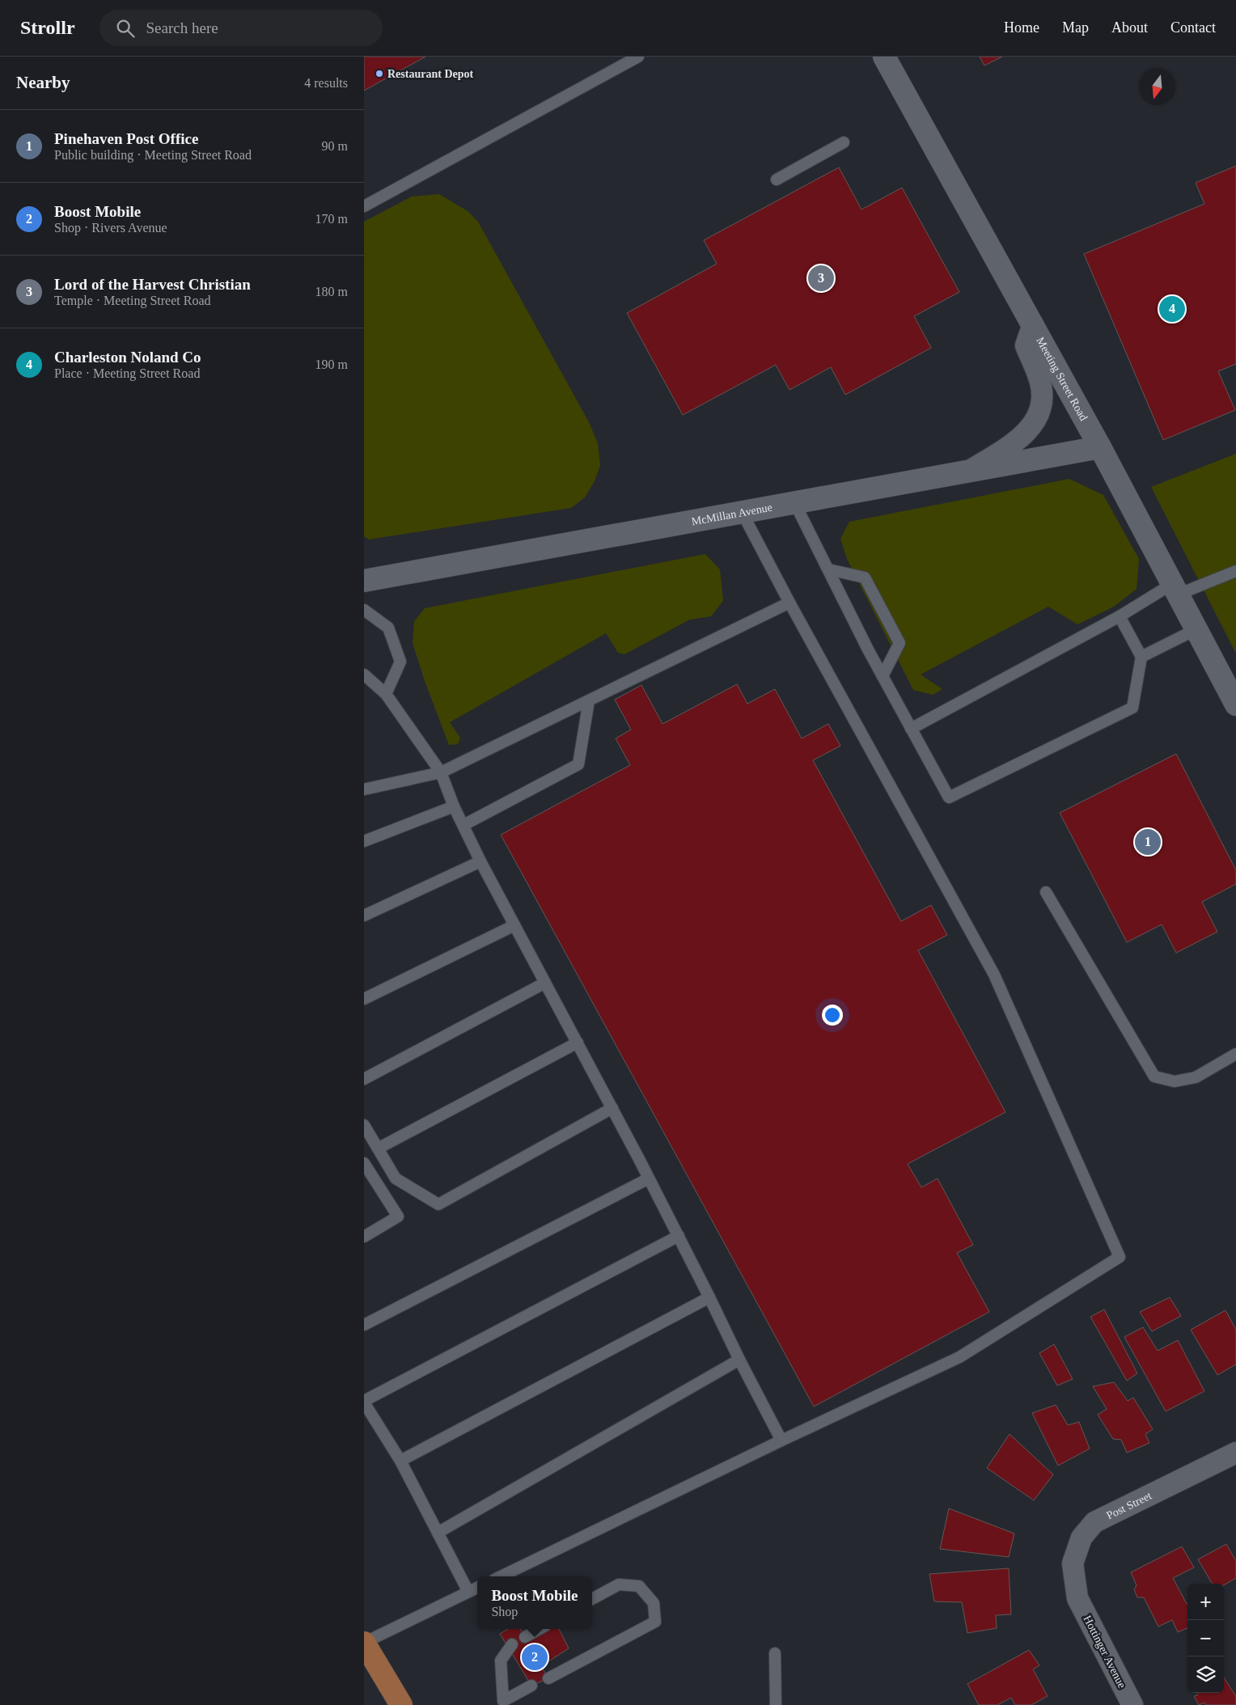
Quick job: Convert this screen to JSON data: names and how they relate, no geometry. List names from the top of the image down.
{
  "streets": {
    "street": [
      "Meeting Street Road",
      "McMillan Avenue",
      "Post Street",
      "Hottinger Avenue"
    ]
  },
  "crossings": [
    ["Meeting Street Road", "McMillan Avenue"],
    ["Post Street", "Hottinger Avenue"]
  ],
  "places": ["Restaurant Depot"],
  "north": "bottom",
  "page": {
    "header": "Strollr",
    "search": "Search here",
    "nav": [
      "Home",
      "Map",
      "About",
      "Contact"
    ],
    "heading": ["Nearby", "4 results"],
    "list": [
      {
        "mark": "1",
        "name": "Pinehaven Post Office",
        "note": "Public building · Meeting Street Road",
        "value": "90 m"
      },
      {
        "mark": "2",
        "name": "Boost Mobile",
        "note": "Shop · Rivers Avenue",
        "value": "170 m"
      },
      {
        "mark": "3",
        "name": "Lord of the Harvest Christian",
        "note": "Temple · Meeting Street Road",
        "value": "180 m"
      },
      {
        "mark": "4",
        "name": "Charleston Noland Co",
        "note": "Place · Meeting Street Road",
        "value": "190 m"
      }
    ],
    "pins": [
      "3",
      "4",
      "1",
      "2"
    ],
    "popup": ["Boost Mobile", "Shop"],
    "map_buttons": ["+", "−"]
  }
}
